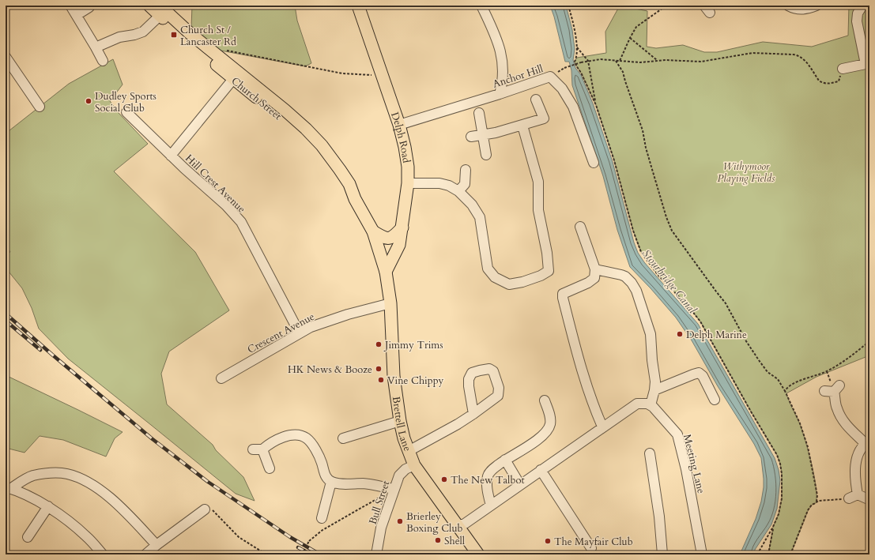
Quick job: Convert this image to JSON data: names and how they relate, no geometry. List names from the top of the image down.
{
  "streets": {
    "main road": ["Church Street", "Delph Road", "Brettell Lane"],
    "street": [
      "Anchor Hill",
      "Hill Crest Avenue",
      "Crescent Avenue",
      "Meeting Lane",
      "Bull Street"
    ]
  },
  "crossings": [
    ["Anchor Hill", "Delph Road"],
    ["Church Street", "Delph Road"],
    ["Church Street", "Brettell Lane"],
    ["Delph Road", "Brettell Lane"],
    ["Hill Crest Avenue", "Crescent Avenue"],
    ["Crescent Avenue", "Brettell Lane"],
    ["Brettell Lane", "Bull Street"]
  ],
  "water": ["Stourbridge Canal"],
  "parks": ["Withymoor Playing Fields"],
  "places": {
    "transit": ["Church St / Lancaster Rd"],
    "other": [
      "Dudley Sports Social Club",
      "Delph Marine",
      "Jimmy Trims",
      "HK News & Booze",
      "Vine Chippy",
      "The New Talbot",
      "Brierley Boxing Club",
      "Shell",
      "The Mayfair Club"
    ]
  }
}
